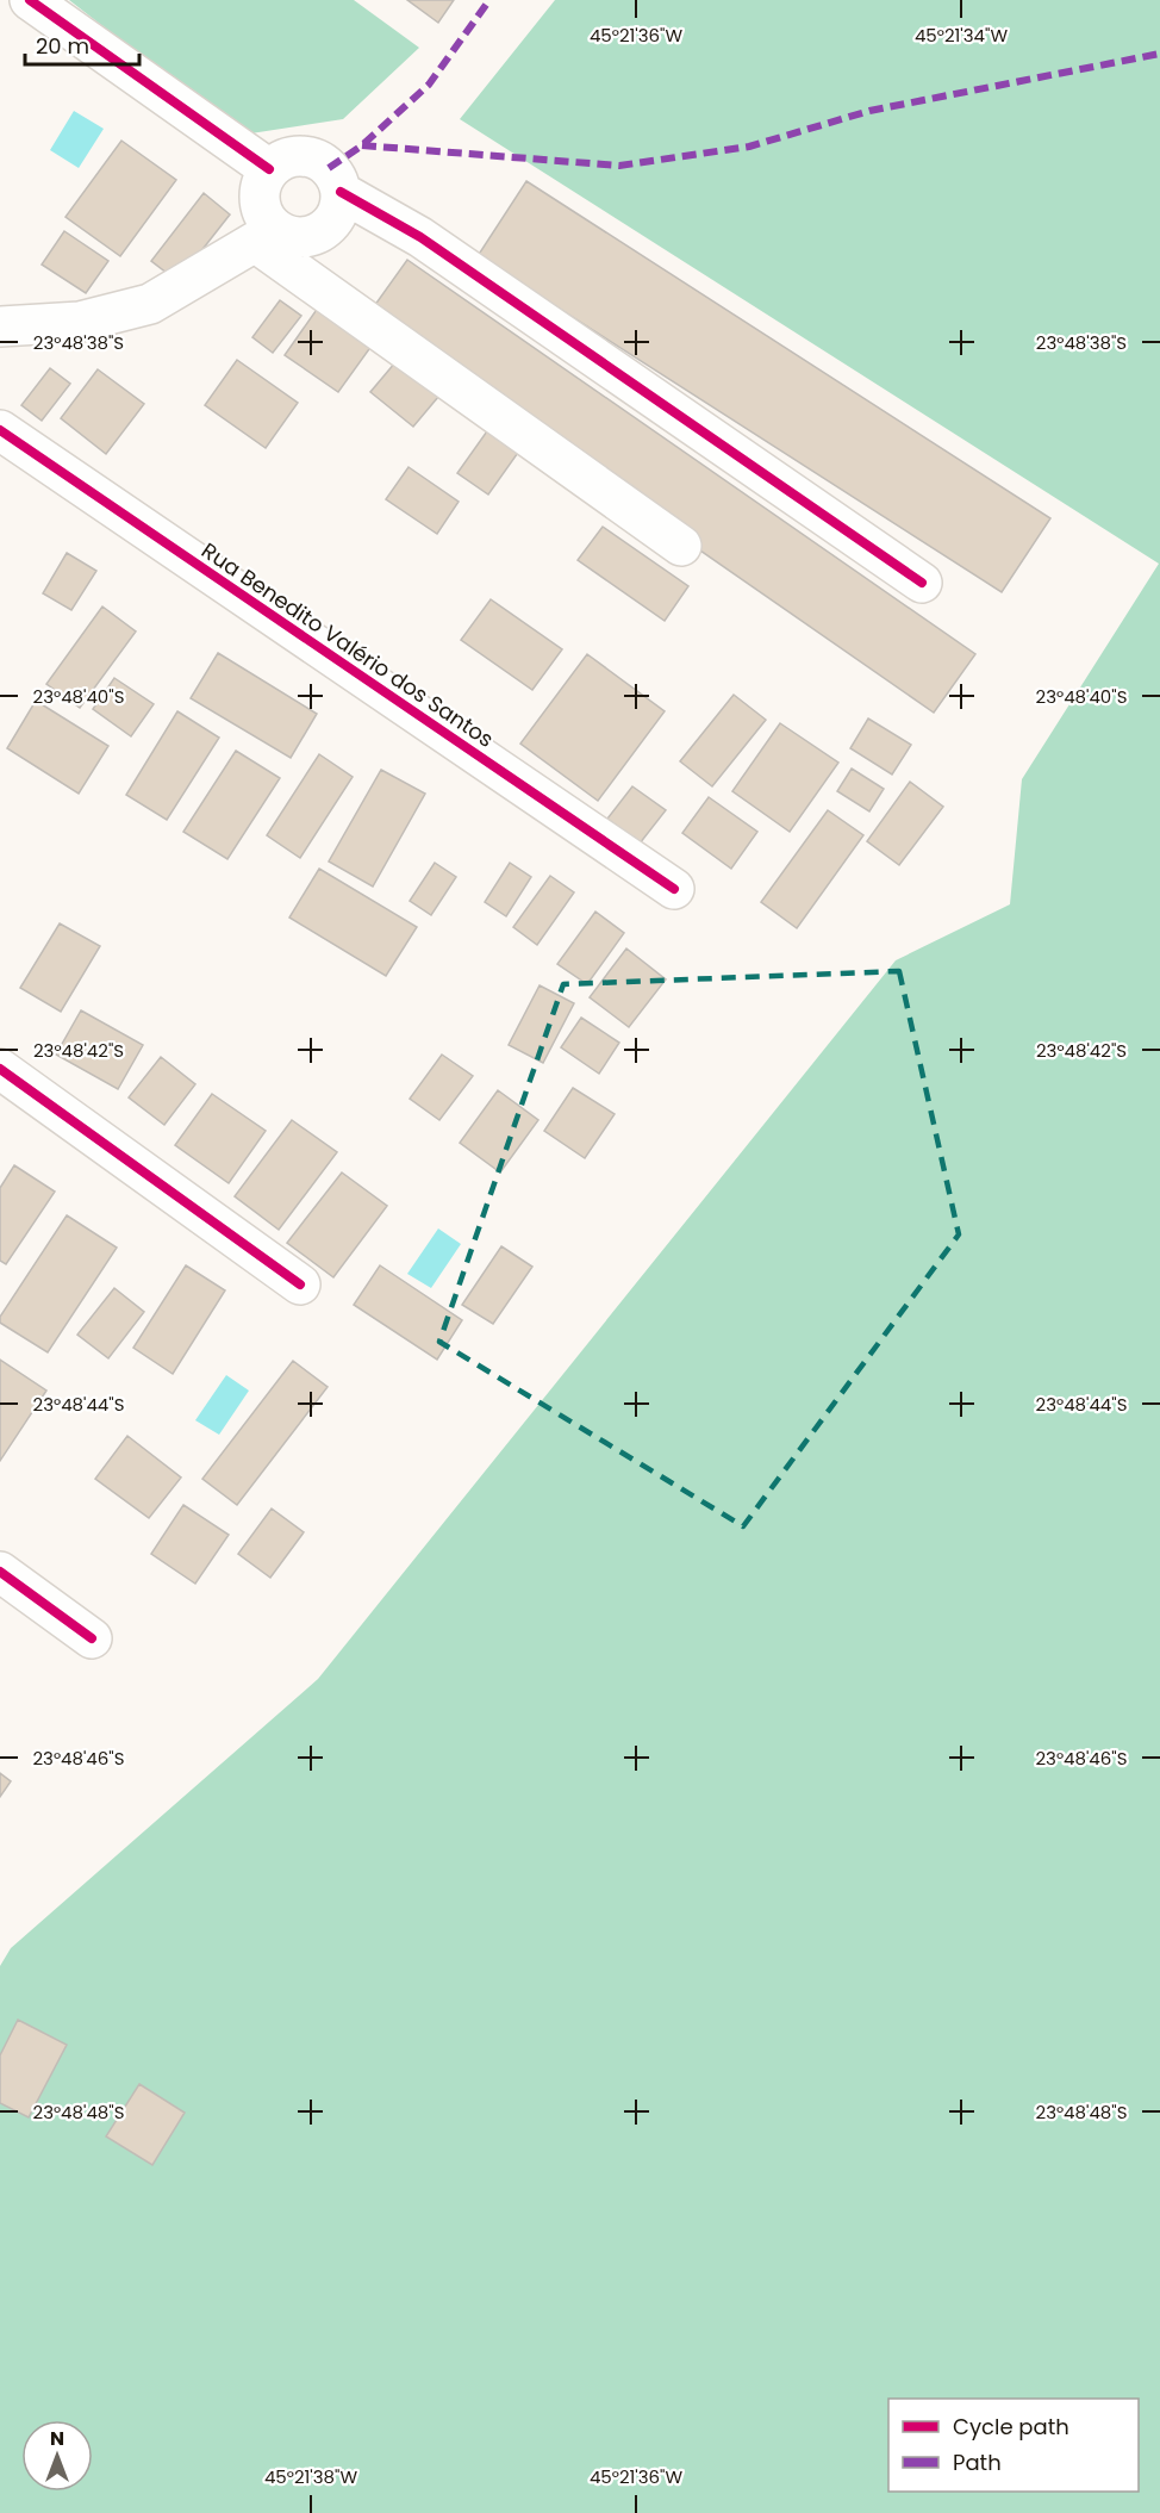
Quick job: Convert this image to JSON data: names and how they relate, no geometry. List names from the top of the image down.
{
  "streets": {
    "street": ["Rua Benedito Valério dos Santos"]
  },
  "legend": ["Cycle path", "Path"],
  "scale_bar": "20 m",
  "north": "top",
  "coordinates": [
    "45°21'36\"W",
    "45°21'34\"W",
    "23°48'38\"S",
    "23°48'40\"S",
    "23°48'42\"S",
    "23°48'44\"S",
    "23°48'46\"S",
    "23°48'48\"S",
    "45°21'38\"W"
  ]
}
